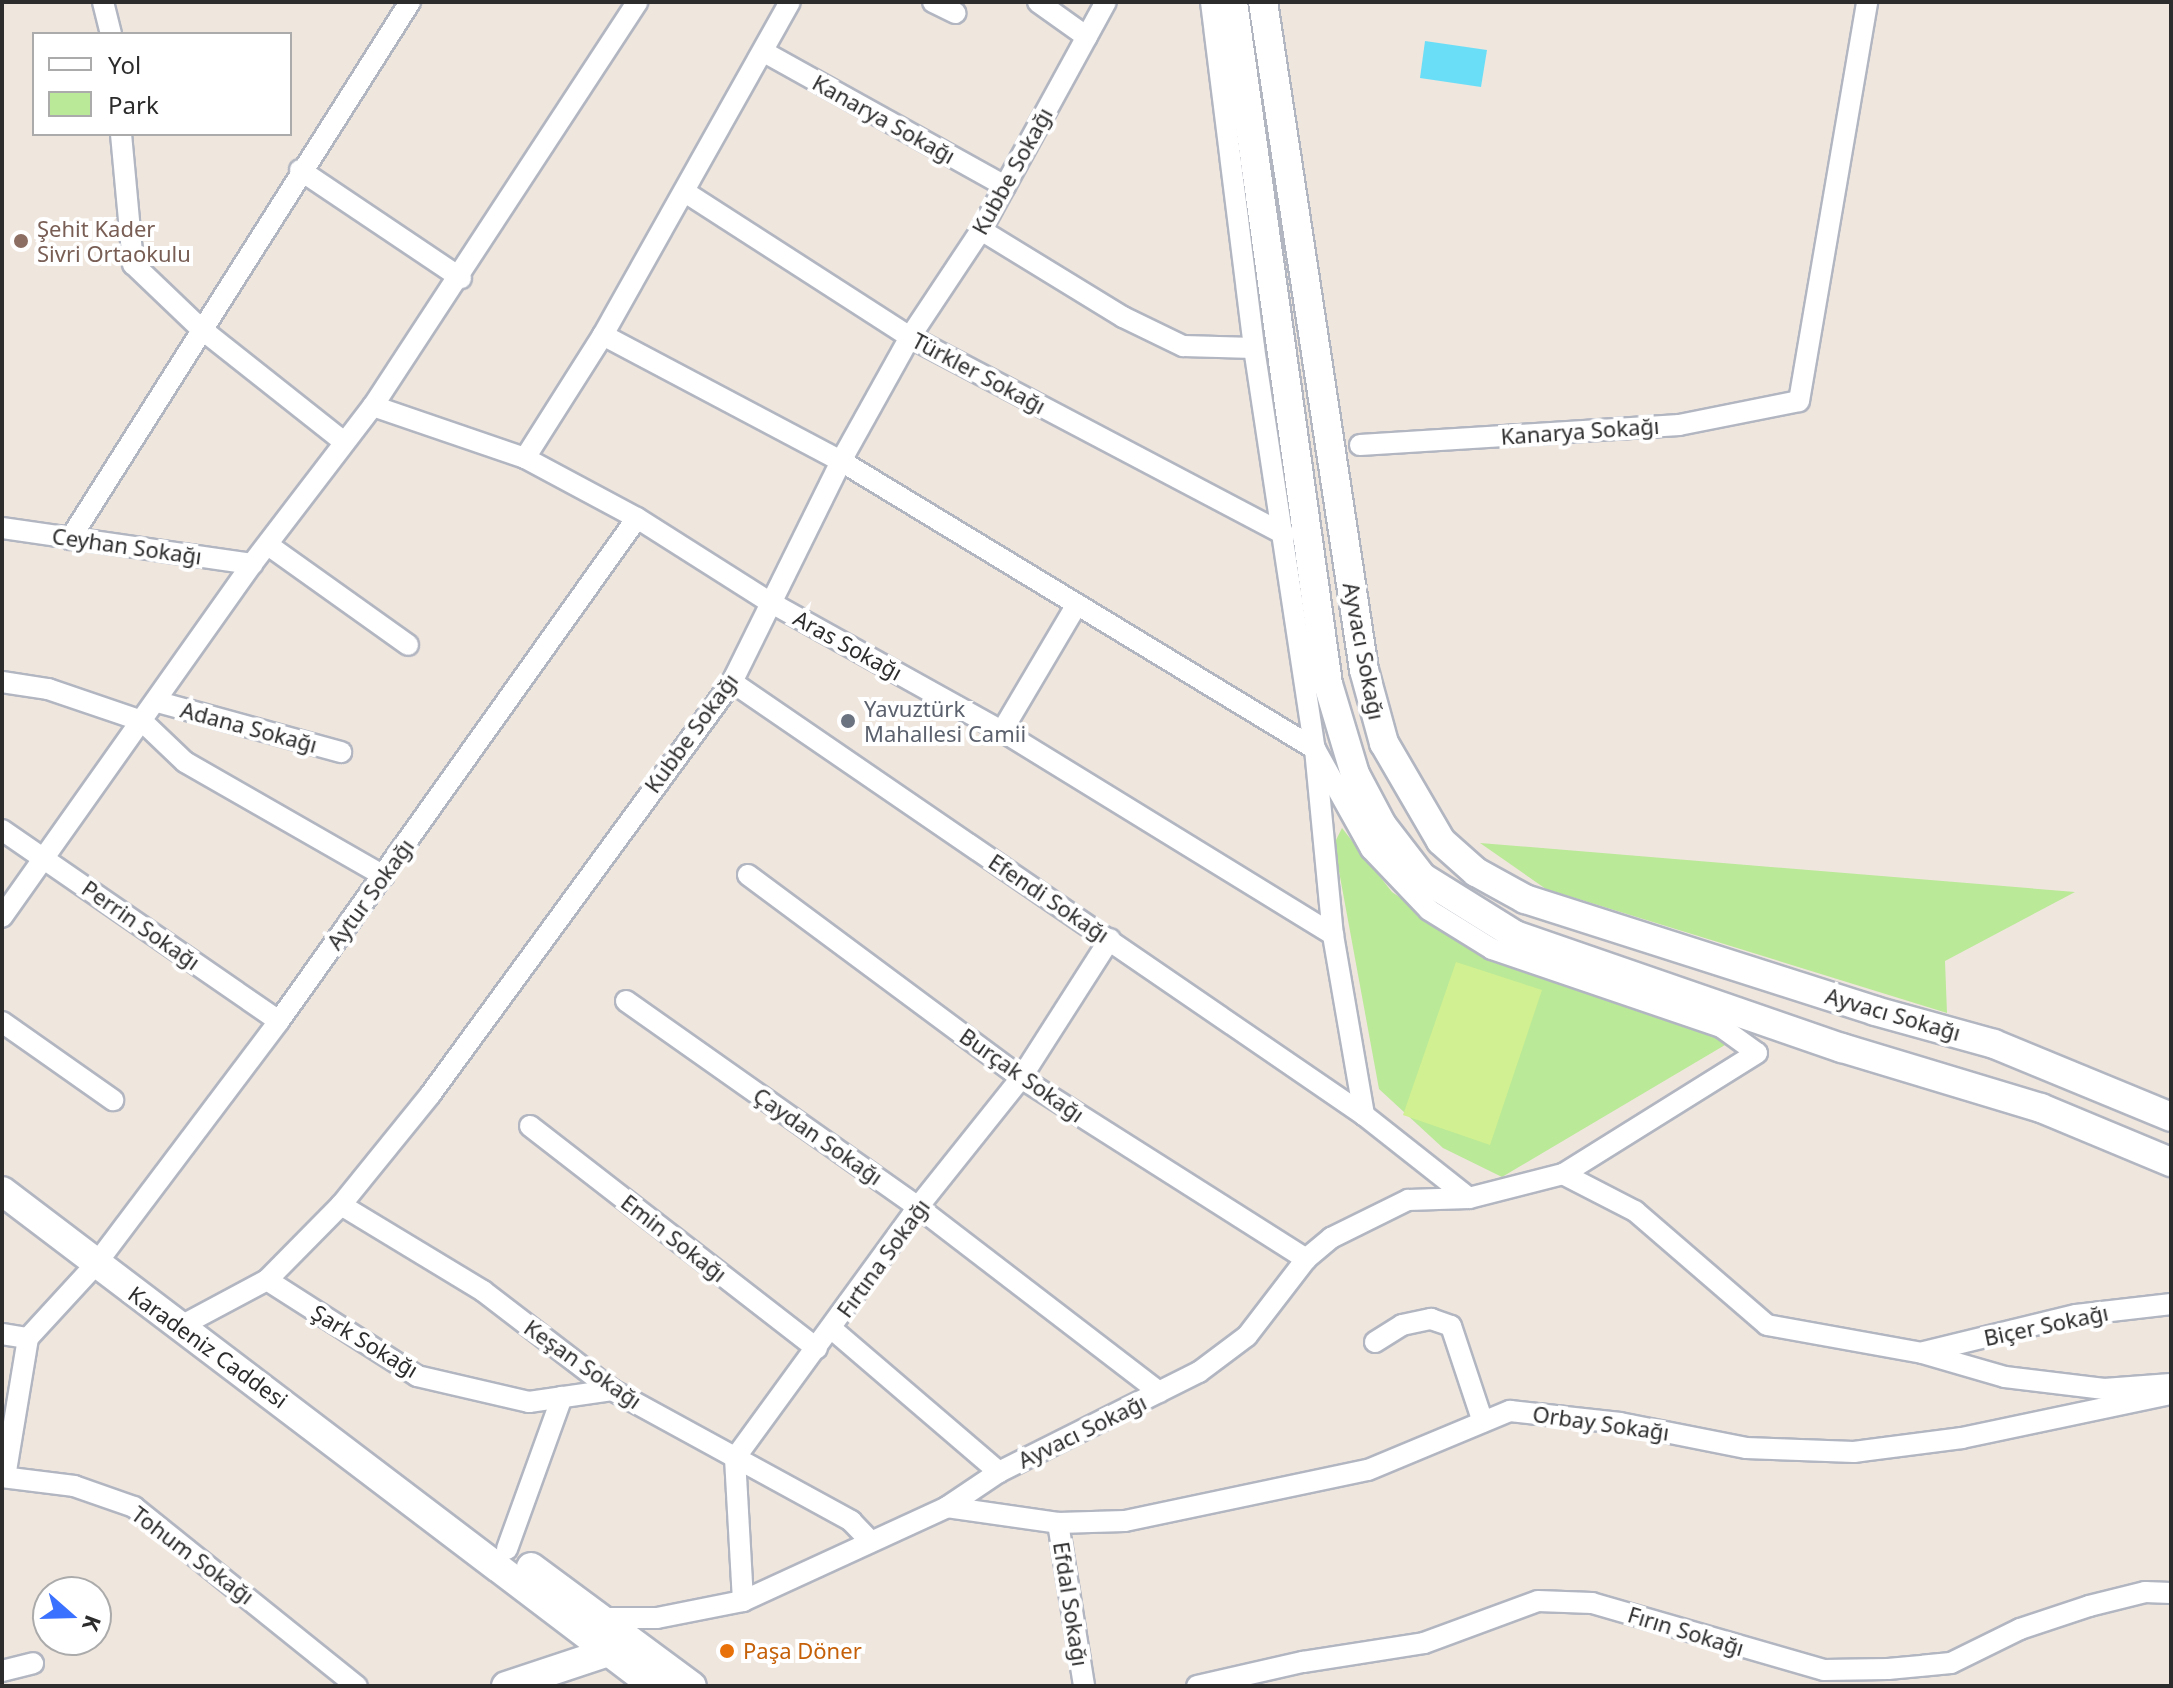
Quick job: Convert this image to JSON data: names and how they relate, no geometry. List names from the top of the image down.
{
  "streets": {
    "main road": ["Ayvacı Sokağı", "Karadeniz Caddesi"],
    "street": [
      "Kanarya Sokağı",
      "Kubbe Sokağı",
      "Türkler Sokağı",
      "Ceyhan Sokağı",
      "Aras Sokağı",
      "Adana Sokağı",
      "Aytur Sokağı",
      "Efendi Sokağı",
      "Perrin Sokağı",
      "Burçak Sokağı",
      "Çaydan Sokağı",
      "Emin Sokağı",
      "Fırtına Sokağı",
      "Biçer Sokağı",
      "Şark Sokağı",
      "Keşan Sokağı",
      "Orbay Sokağı",
      "Tohum Sokağı",
      "Efdal Sokağı",
      "Fırın Sokağı"
    ]
  },
  "crossings": [
    ["Kanarya Sokağı", "Kubbe Sokağı"],
    ["Kubbe Sokağı", "Türkler Sokağı"],
    ["Kubbe Sokağı", "Aras Sokağı"],
    ["Kubbe Sokağı", "Efendi Sokağı"],
    ["Kubbe Sokağı", "Şark Sokağı"],
    ["Kubbe Sokağı", "Karadeniz Caddesi"],
    ["Kubbe Sokağı", "Keşan Sokağı"],
    ["Aras Sokağı", "Aytur Sokağı"],
    ["Ayvacı Sokağı", "Burçak Sokağı"],
    ["Ayvacı Sokağı", "Çaydan Sokağı"],
    ["Ayvacı Sokağı", "Fırtına Sokağı"],
    ["Ayvacı Sokağı", "Şark Sokağı"],
    ["Ayvacı Sokağı", "Karadeniz Caddesi"],
    ["Ayvacı Sokağı", "Keşan Sokağı"],
    ["Ayvacı Sokağı", "Orbay Sokağı"],
    ["Aytur Sokağı", "Perrin Sokağı"],
    ["Aytur Sokağı", "Karadeniz Caddesi"],
    ["Efendi Sokağı", "Fırtına Sokağı"],
    ["Burçak Sokağı", "Fırtına Sokağı"],
    ["Çaydan Sokağı", "Fırtına Sokağı"],
    ["Emin Sokağı", "Fırtına Sokağı"],
    ["Fırtına Sokağı", "Şark Sokağı"],
    ["Fırtına Sokağı", "Karadeniz Caddesi"],
    ["Fırtına Sokağı", "Keşan Sokağı"],
    ["Şark Sokağı", "Karadeniz Caddesi"],
    ["Şark Sokağı", "Keşan Sokağı"],
    ["Karadeniz Caddesi", "Keşan Sokağı"],
    ["Orbay Sokağı", "Efdal Sokağı"]
  ],
  "places": ["Şehit Kader Sivri Ortaokulu", "Yavuztürk Mahallesi Camii", "Paşa Döner"],
  "legend": ["Yol", "Park"],
  "north": "right"
}
